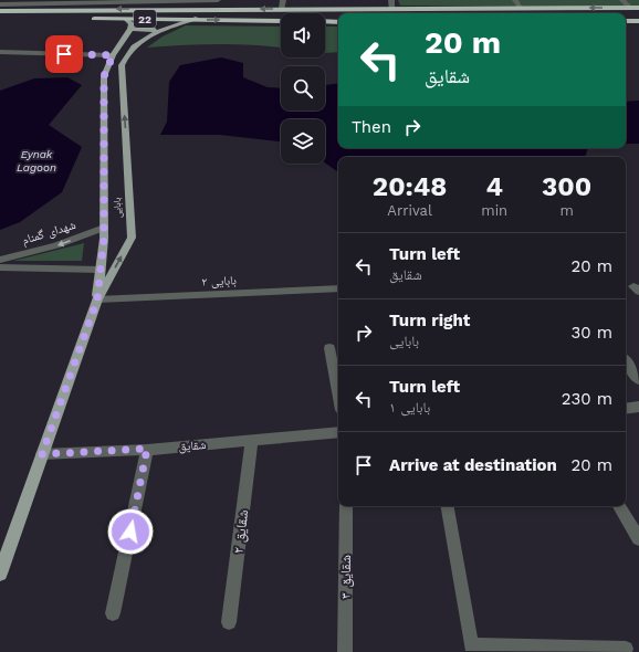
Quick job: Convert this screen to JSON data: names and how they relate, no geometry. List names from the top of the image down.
{
  "streets": {
    "highway": ["22"],
    "main road": ["بابایی"],
    "street": [
      "شهدای گمنام",
      "بابایی ۲",
      "شقایق",
      "شقایق ۲",
      "شقایق ۳"
    ]
  },
  "crossings": [
    ["22", "بابایی"],
    ["بابایی", "شهدای گمنام"],
    ["بابایی", "بابایی ۲"],
    ["بابایی", "شقایق"],
    ["شقایق", "شقایق ۲"]
  ],
  "water": ["Eynak Lagoon"],
  "page": {
    "turn": ["20 m", "شقایق"],
    "then": "Then",
    "eta": [
      "20:48",
      "Arrival",
      "4",
      "min",
      "300",
      "m"
    ],
    "list": [
      {
        "name": "Turn left",
        "note": "شقایق",
        "value": "20 m"
      },
      {
        "name": "Turn right",
        "note": "بابایی",
        "value": "30 m"
      },
      {
        "name": "Turn left",
        "note": "بابایی ۱",
        "value": "230 m"
      },
      {
        "name": "Arrive at destination",
        "value": "20 m"
      }
    ]
  }
}
